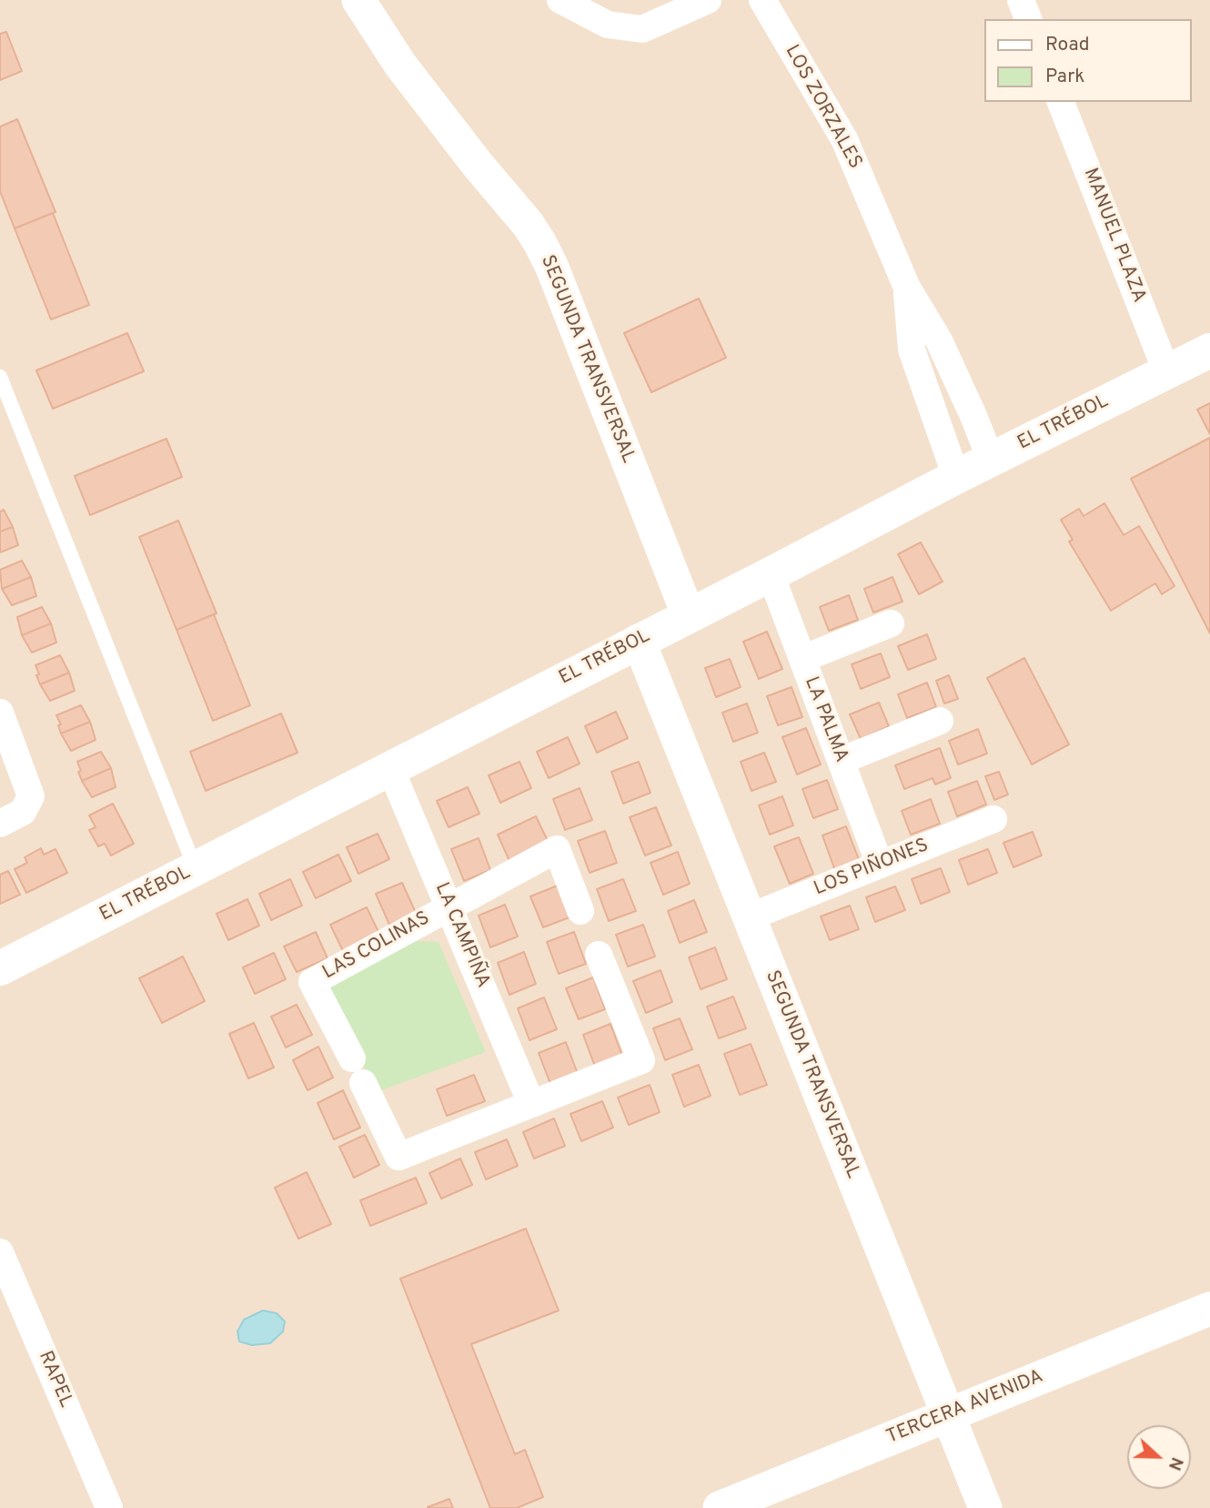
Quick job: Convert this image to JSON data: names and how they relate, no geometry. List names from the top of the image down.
{
  "streets": {
    "main road": ["EL TRÉBOL"],
    "street": [
      "LOS ZORZALES",
      "MANUEL PLAZA",
      "SEGUNDA TRANSVERSAL",
      "LA PALMA",
      "LOS PIÑONES",
      "LA CAMPIÑA",
      "LAS COLINAS",
      "RAPEL",
      "TERCERA AVENIDA"
    ]
  },
  "crossings": [
    ["LOS ZORZALES", "EL TRÉBOL"],
    ["MANUEL PLAZA", "EL TRÉBOL"],
    ["SEGUNDA TRANSVERSAL", "EL TRÉBOL"],
    ["SEGUNDA TRANSVERSAL", "LOS PIÑONES"],
    ["SEGUNDA TRANSVERSAL", "TERCERA AVENIDA"],
    ["EL TRÉBOL", "LA PALMA"],
    ["EL TRÉBOL", "LA CAMPIÑA"],
    ["LA PALMA", "LOS PIÑONES"],
    ["LA CAMPIÑA", "LAS COLINAS"]
  ],
  "legend": ["Road", "Park"],
  "north": "right"
}
